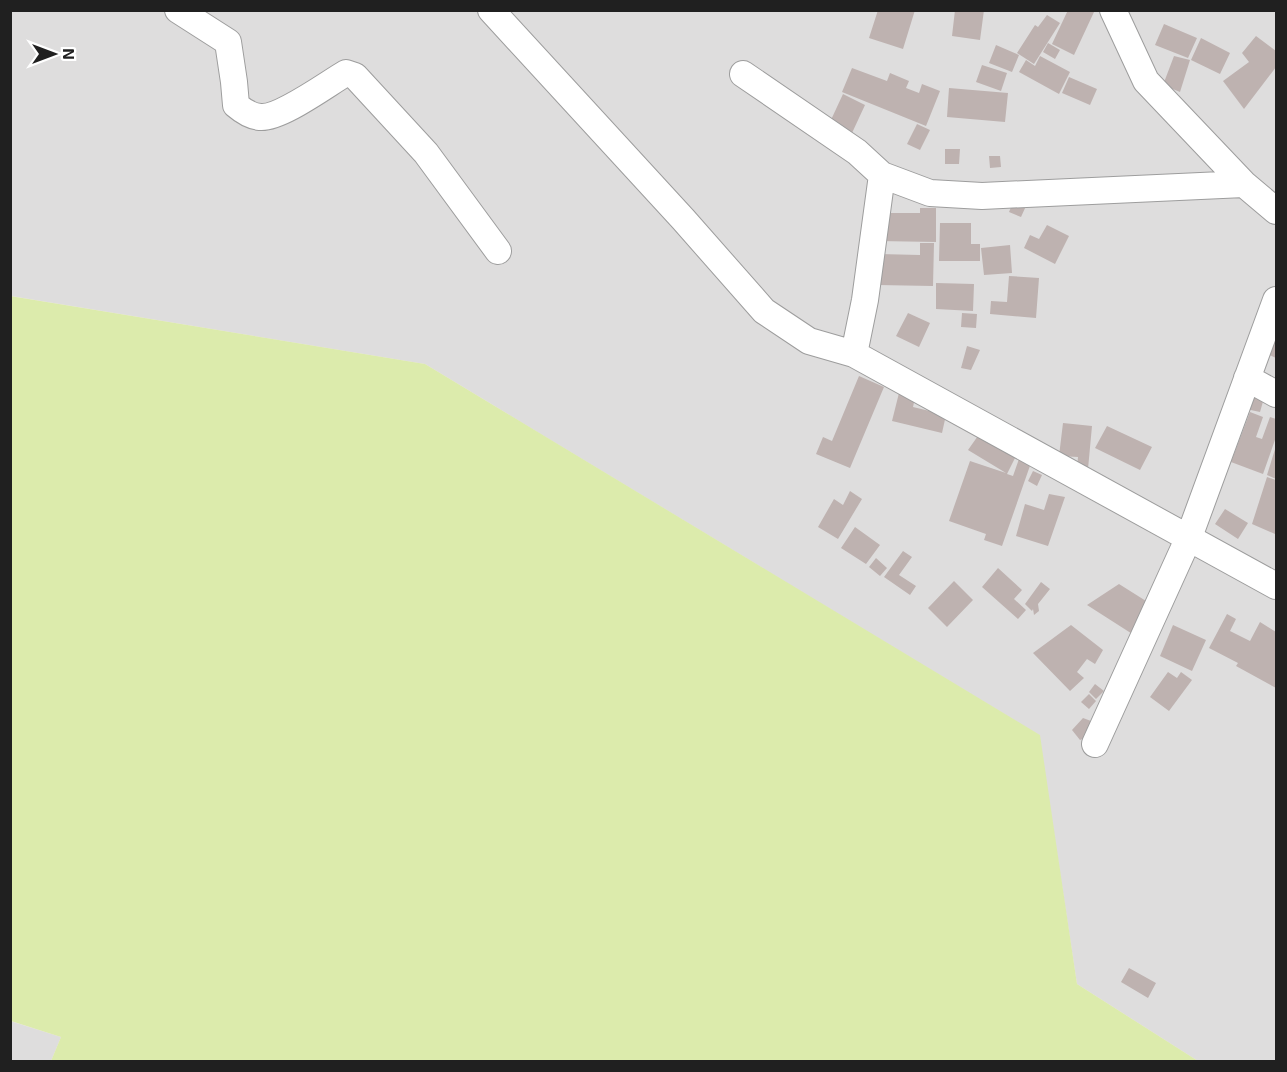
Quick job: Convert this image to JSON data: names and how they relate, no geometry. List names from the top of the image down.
{
  "north": "right"
}
